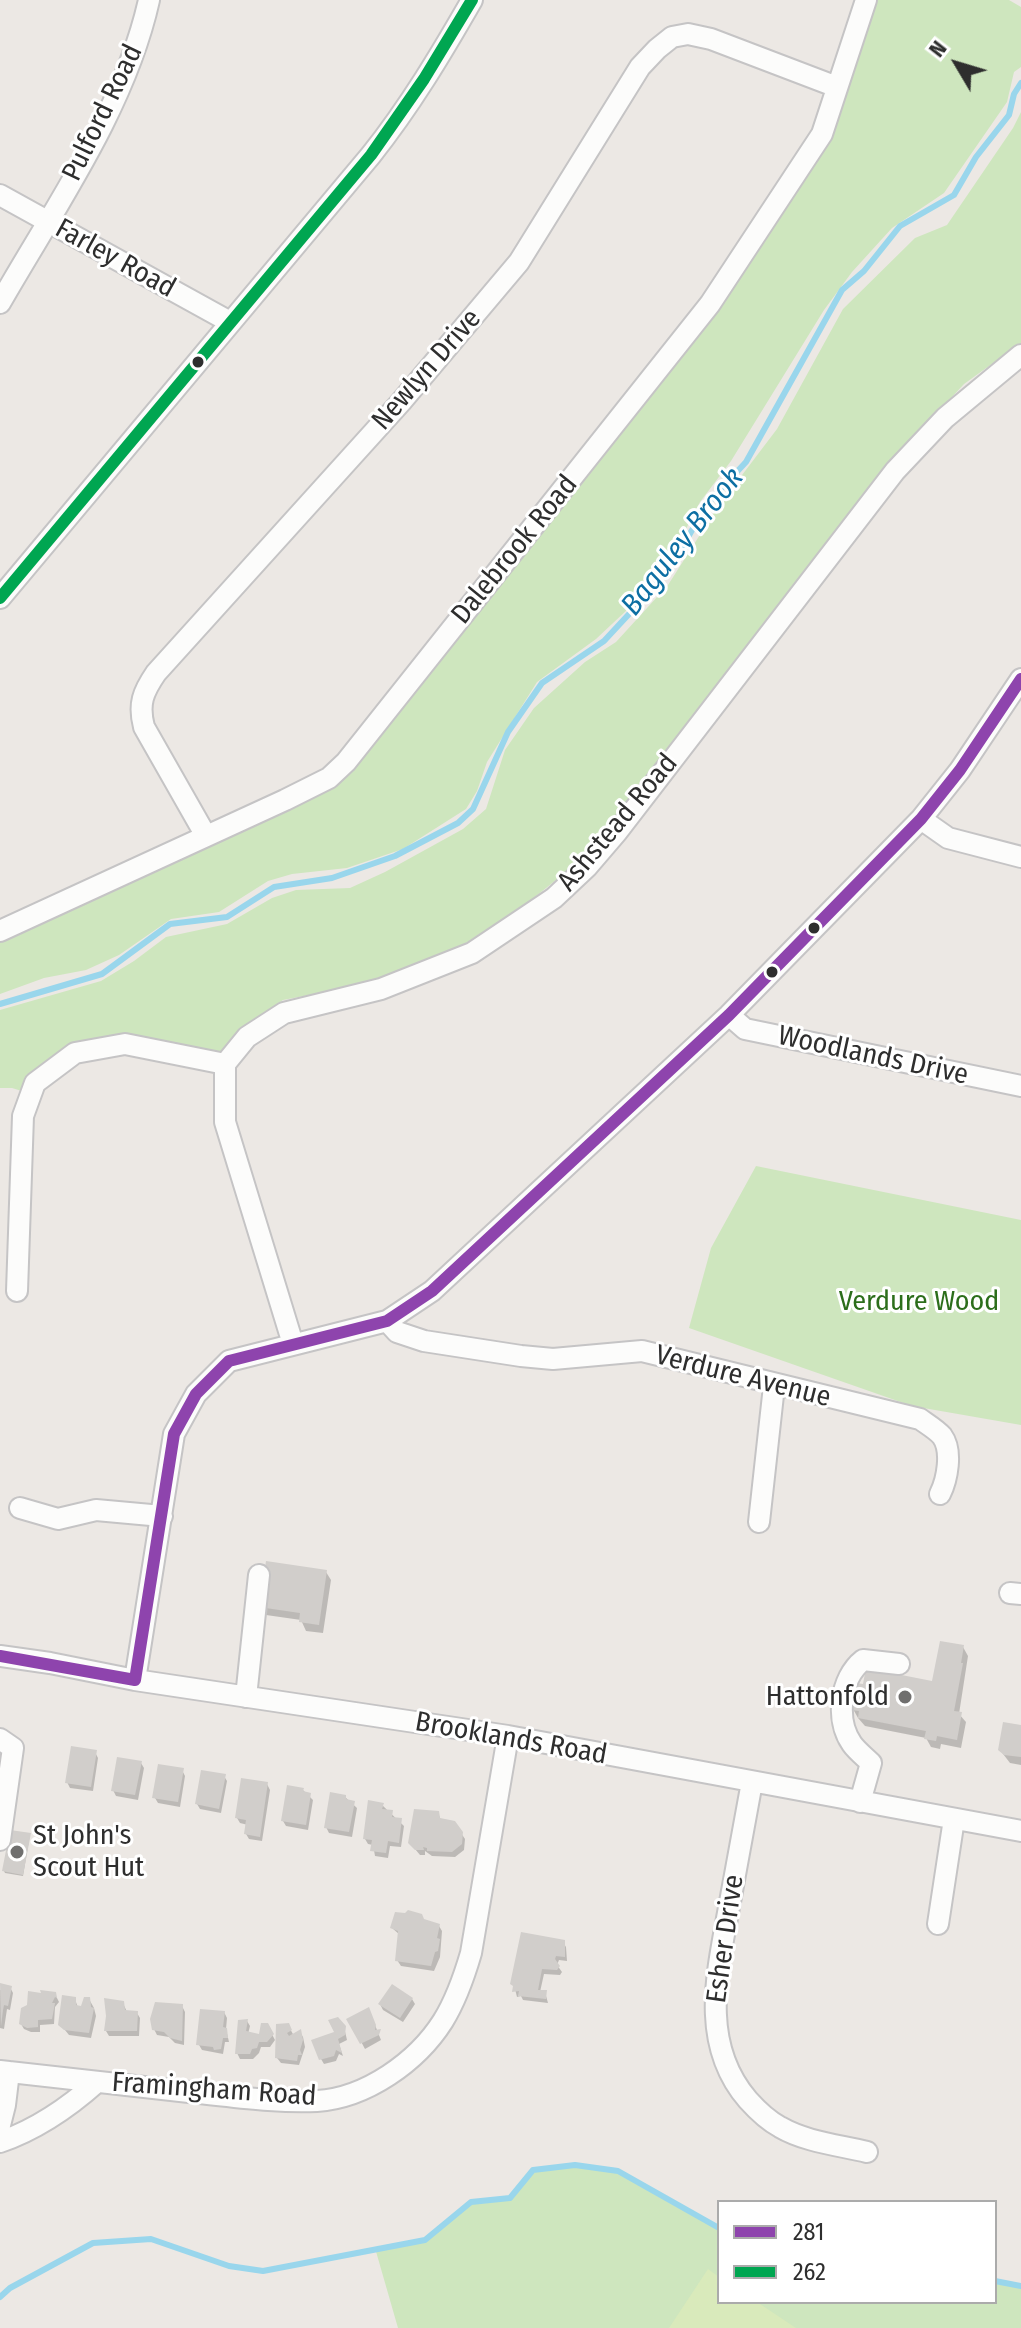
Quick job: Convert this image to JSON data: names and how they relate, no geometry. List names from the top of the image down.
{
  "streets": {
    "street": [
      "Pulford Road",
      "Farley Road",
      "Newlyn Drive",
      "Dalebrook Road",
      "Ashstead Road",
      "Woodlands Drive",
      "Verdure Avenue",
      "Brooklands Road",
      "Esher Drive",
      "Framingham Road"
    ]
  },
  "crossings": [
    ["Pulford Road", "Farley Road"],
    ["Newlyn Drive", "Dalebrook Road"],
    ["Brooklands Road", "Esher Drive"],
    ["Brooklands Road", "Framingham Road"]
  ],
  "water": ["Baguley Brook"],
  "parks": ["Verdure Wood"],
  "places": ["Hattonfold", "St John's Scout Hut"],
  "lines": ["transit line 262", "transit line 281"],
  "legend": ["281", "262"],
  "north": "top left"
}
